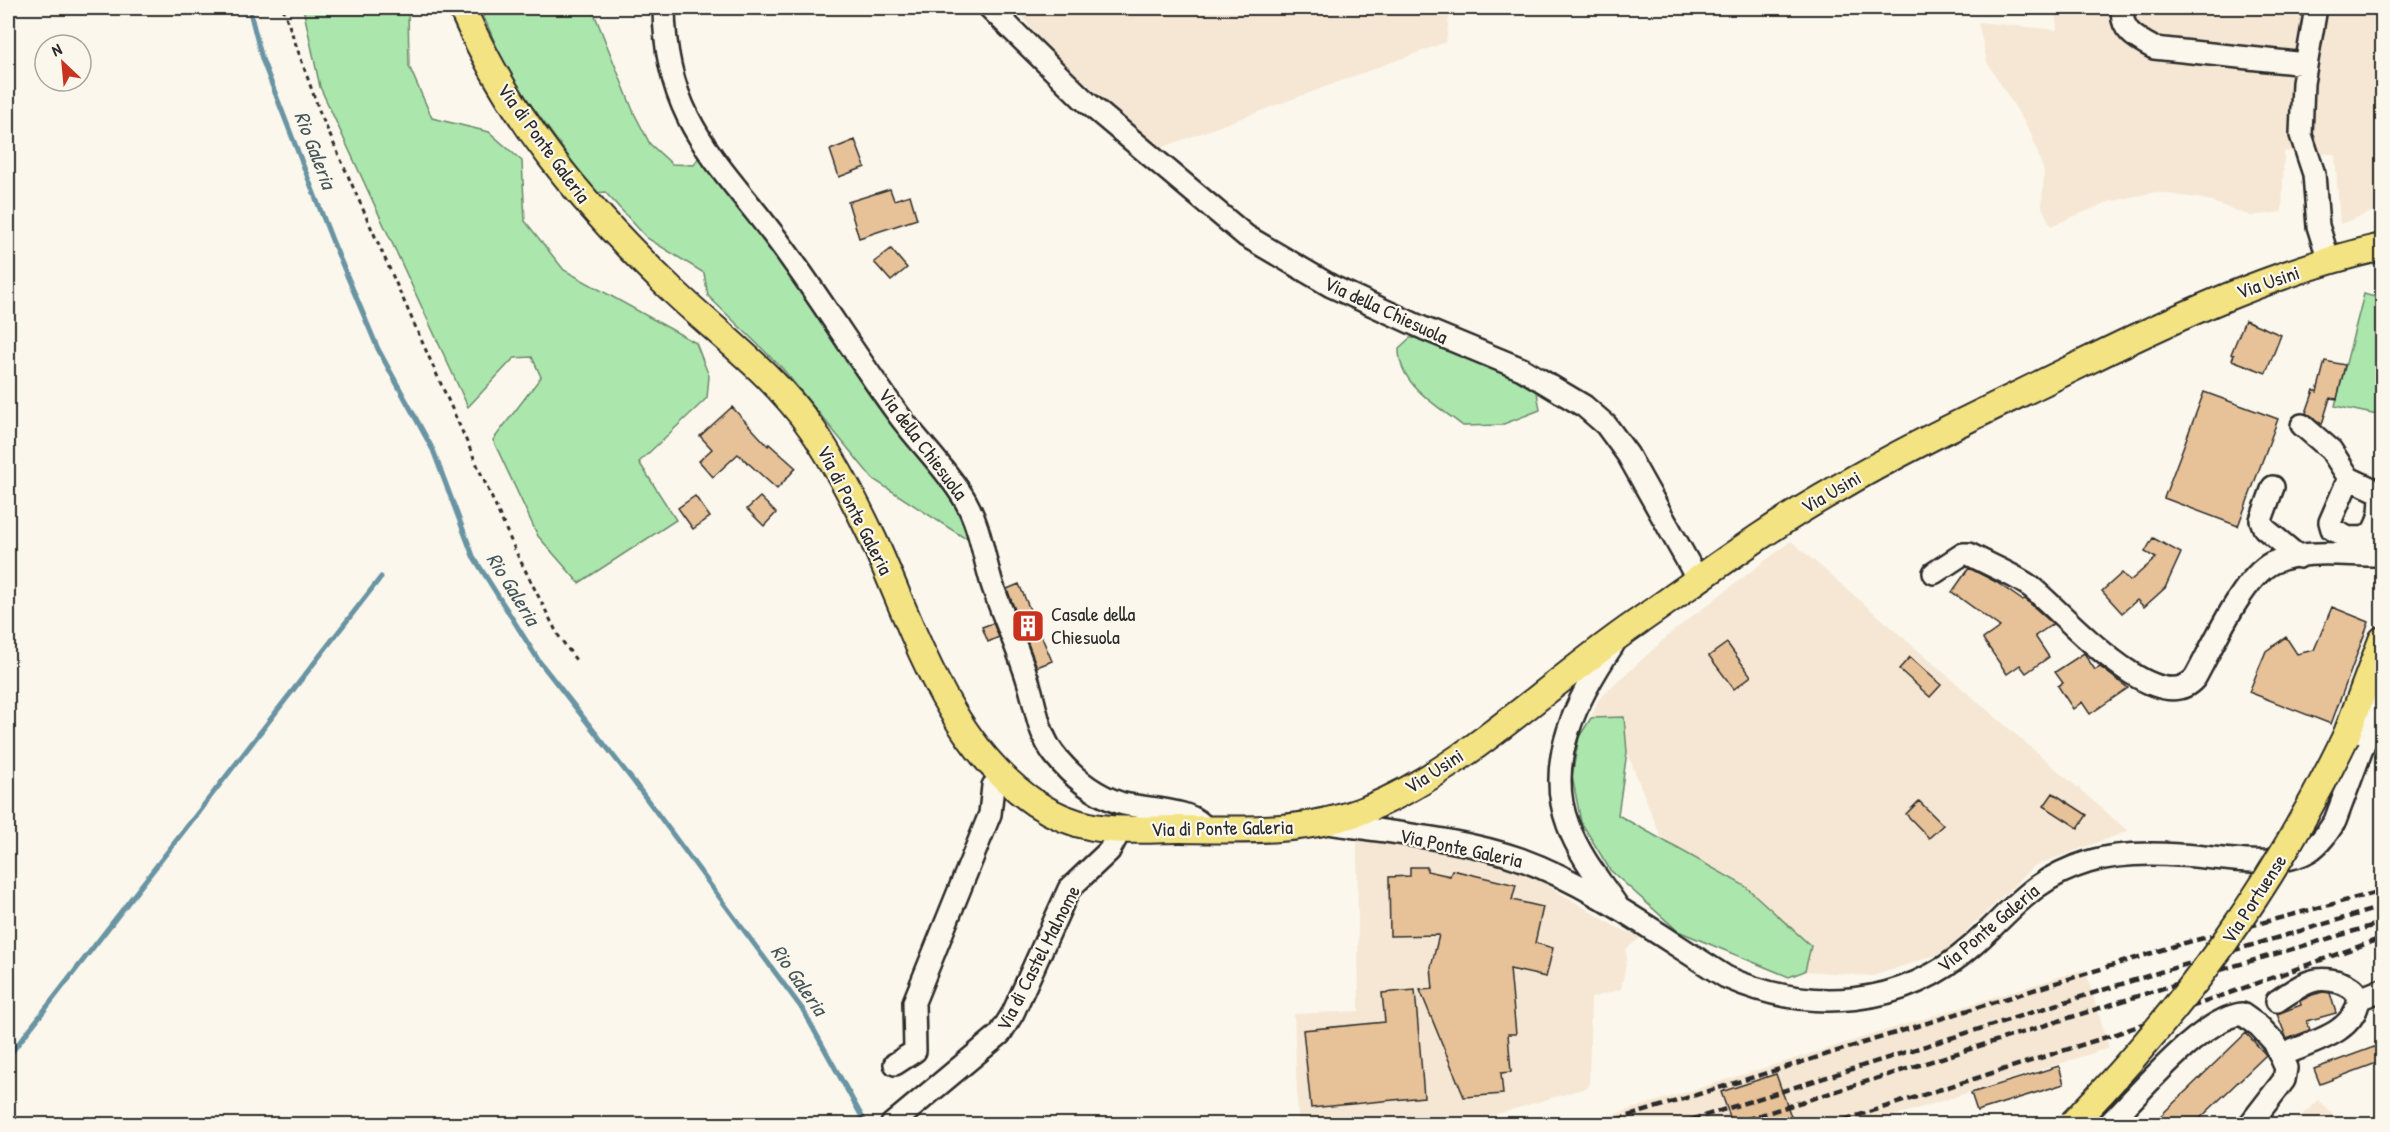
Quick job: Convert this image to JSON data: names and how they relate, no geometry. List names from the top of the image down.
{
  "streets": {
    "main road": ["Via di Ponte Galeria", "Via Usini", "Via Portuense"],
    "street": ["Via della Chiesuola", "Via Ponte Galeria", "Via di Castel Malnome"]
  },
  "crossings": [
    ["Via di Ponte Galeria", "Via Usini"],
    ["Via di Ponte Galeria", "Via della Chiesuola"],
    ["Via di Ponte Galeria", "Via Ponte Galeria"],
    ["Via di Ponte Galeria", "Via di Castel Malnome"],
    ["Via Usini", "Via della Chiesuola"],
    ["Via Usini", "Via Ponte Galeria"]
  ],
  "water": ["Rio Galeria"],
  "places": {
    "building": ["Casale della Chiesuola"]
  },
  "north": "top left"
}
